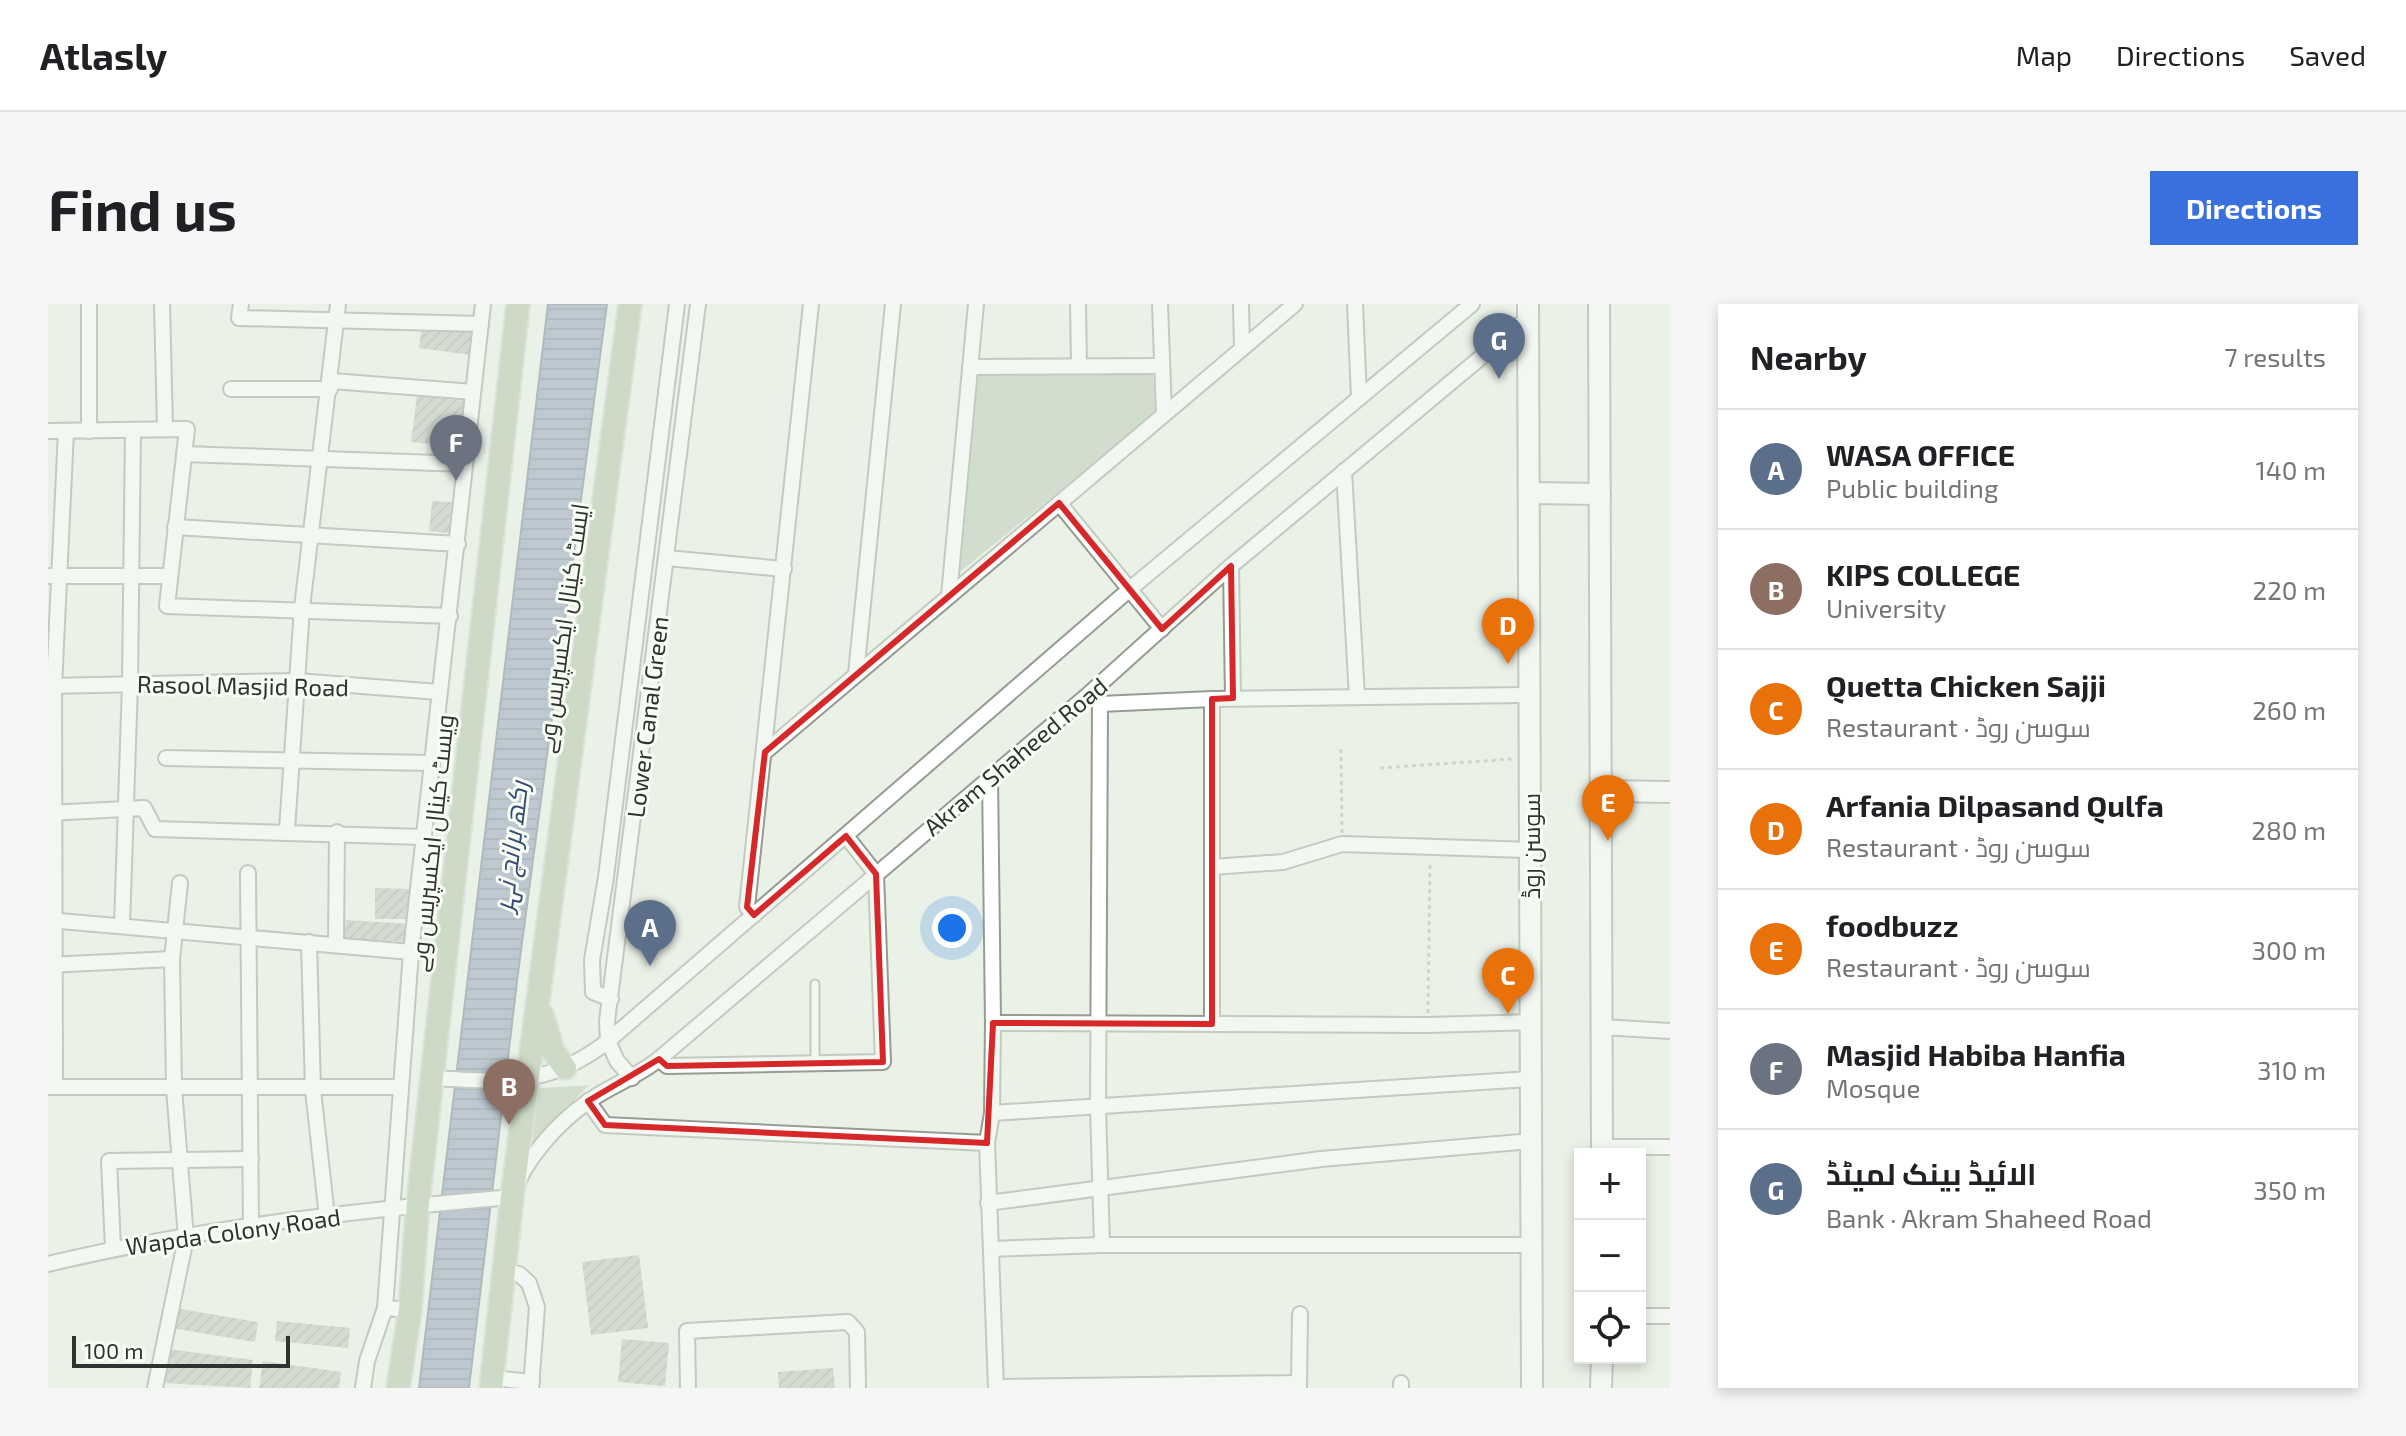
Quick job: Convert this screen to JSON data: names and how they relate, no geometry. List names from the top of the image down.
{
  "streets": {
    "main road": ["ایسٹ کینال ایکسپریس وے", "ویسٹ کینال ایکسپریس وے"],
    "street": [
      "Rasool Masjid Road",
      "Lower Canal Green",
      "Akram Shaheed Road",
      "سوسن روڈ",
      "Wapda Colony Road"
    ]
  },
  "crossings": [
    ["ایسٹ کینال ایکسپریس وے", "Akram Shaheed Road"],
    ["ایسٹ کینال ایکسپریس وے", "Wapda Colony Road"],
    ["Lower Canal Green", "Akram Shaheed Road"],
    ["Akram Shaheed Road", "سوسن روڈ"],
    ["Akram Shaheed Road", "Wapda Colony Road"],
    ["ویسٹ کینال ایکسپریس وے", "Wapda Colony Road"]
  ],
  "water": ["رکھ برانچ نہر"],
  "scale_bar": "100 m",
  "page": {
    "header": "Atlasly",
    "nav": ["Map", "Directions", "Saved"],
    "buttons": "Directions",
    "title": "Find us",
    "heading": ["Nearby", "7 results"],
    "pins": [
      "G",
      "F",
      "D",
      "E",
      "A",
      "C",
      "B"
    ],
    "list": [
      {
        "mark": "A",
        "name": "WASA OFFICE",
        "note": "Public building",
        "value": "140 m"
      },
      {
        "mark": "B",
        "name": "KIPS COLLEGE",
        "note": "University",
        "value": "220 m"
      },
      {
        "mark": "C",
        "name": "Quetta Chicken Sajji",
        "note": "Restaurant · سوسن روڈ",
        "value": "260 m"
      },
      {
        "mark": "D",
        "name": "Arfania Dilpasand Qulfa",
        "note": "Restaurant · سوسن روڈ",
        "value": "280 m"
      },
      {
        "mark": "E",
        "name": "foodbuzz",
        "note": "Restaurant · سوسن روڈ",
        "value": "300 m"
      },
      {
        "mark": "F",
        "name": "Masjid Habiba Hanfia",
        "note": "Mosque",
        "value": "310 m"
      },
      {
        "mark": "G",
        "name": "الائیڈ بینک لمیٹڈ",
        "note": "Bank · Akram Shaheed Road",
        "value": "350 m"
      }
    ],
    "map_buttons": ["+", "−"],
    "scale": "100 m"
  }
}
